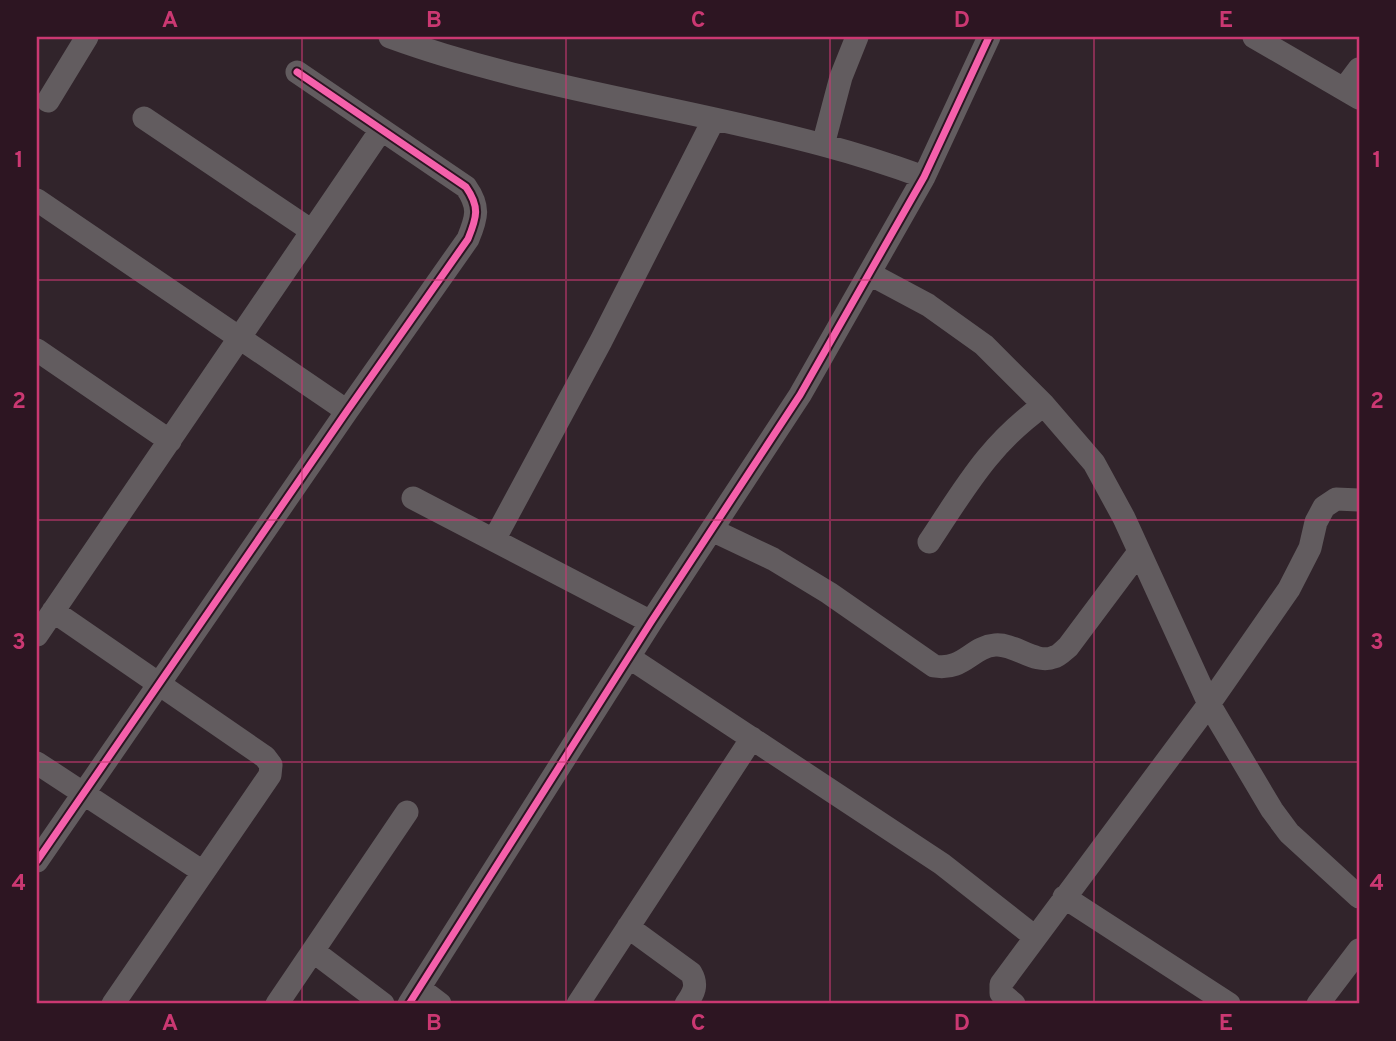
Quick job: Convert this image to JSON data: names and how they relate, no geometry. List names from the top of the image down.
{
  "grid": {
    "columns": [
      "A",
      "B",
      "C",
      "D",
      "E"
    ],
    "rows": [
      "1",
      "2",
      "3",
      "4"
    ]
  }
}
